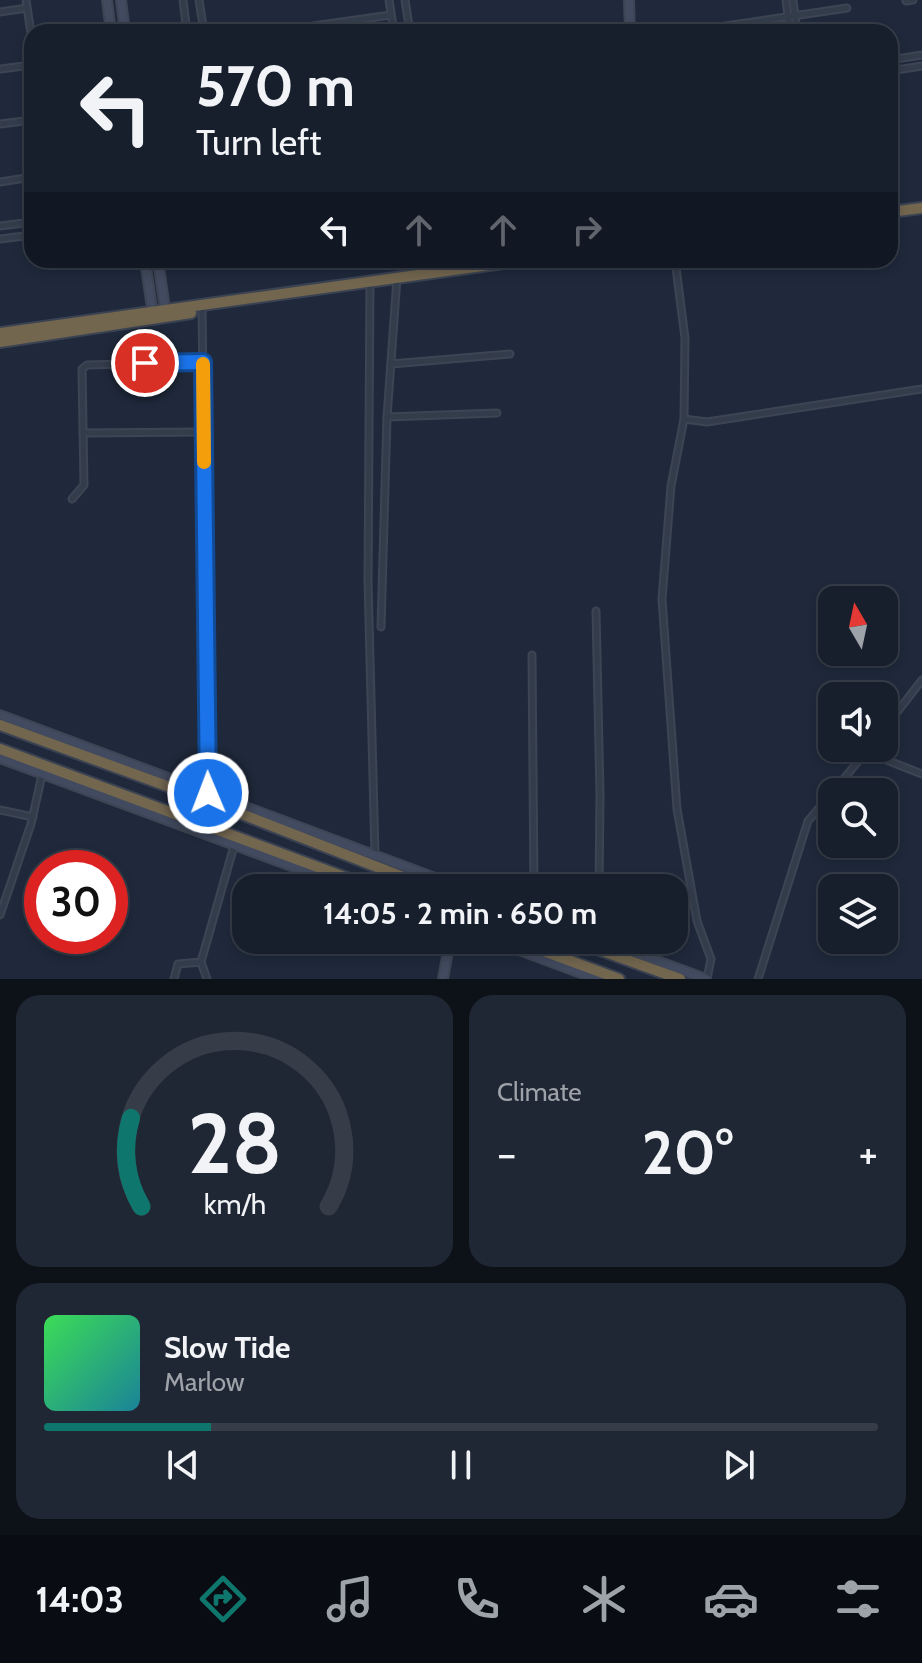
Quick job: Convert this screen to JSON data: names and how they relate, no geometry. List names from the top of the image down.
{
  "north": "top",
  "page": {
    "turn": ["570 m", "Turn left"],
    "limit": "30",
    "trip": "14:05 · 2 min · 650 m",
    "tile": "Climate",
    "heat": ["−", "20°", "+"],
    "song": ["Slow Tide", "Marlow"],
    "tabs": "14:03",
    "gauge": ["28", "km/h"]
  }
}
